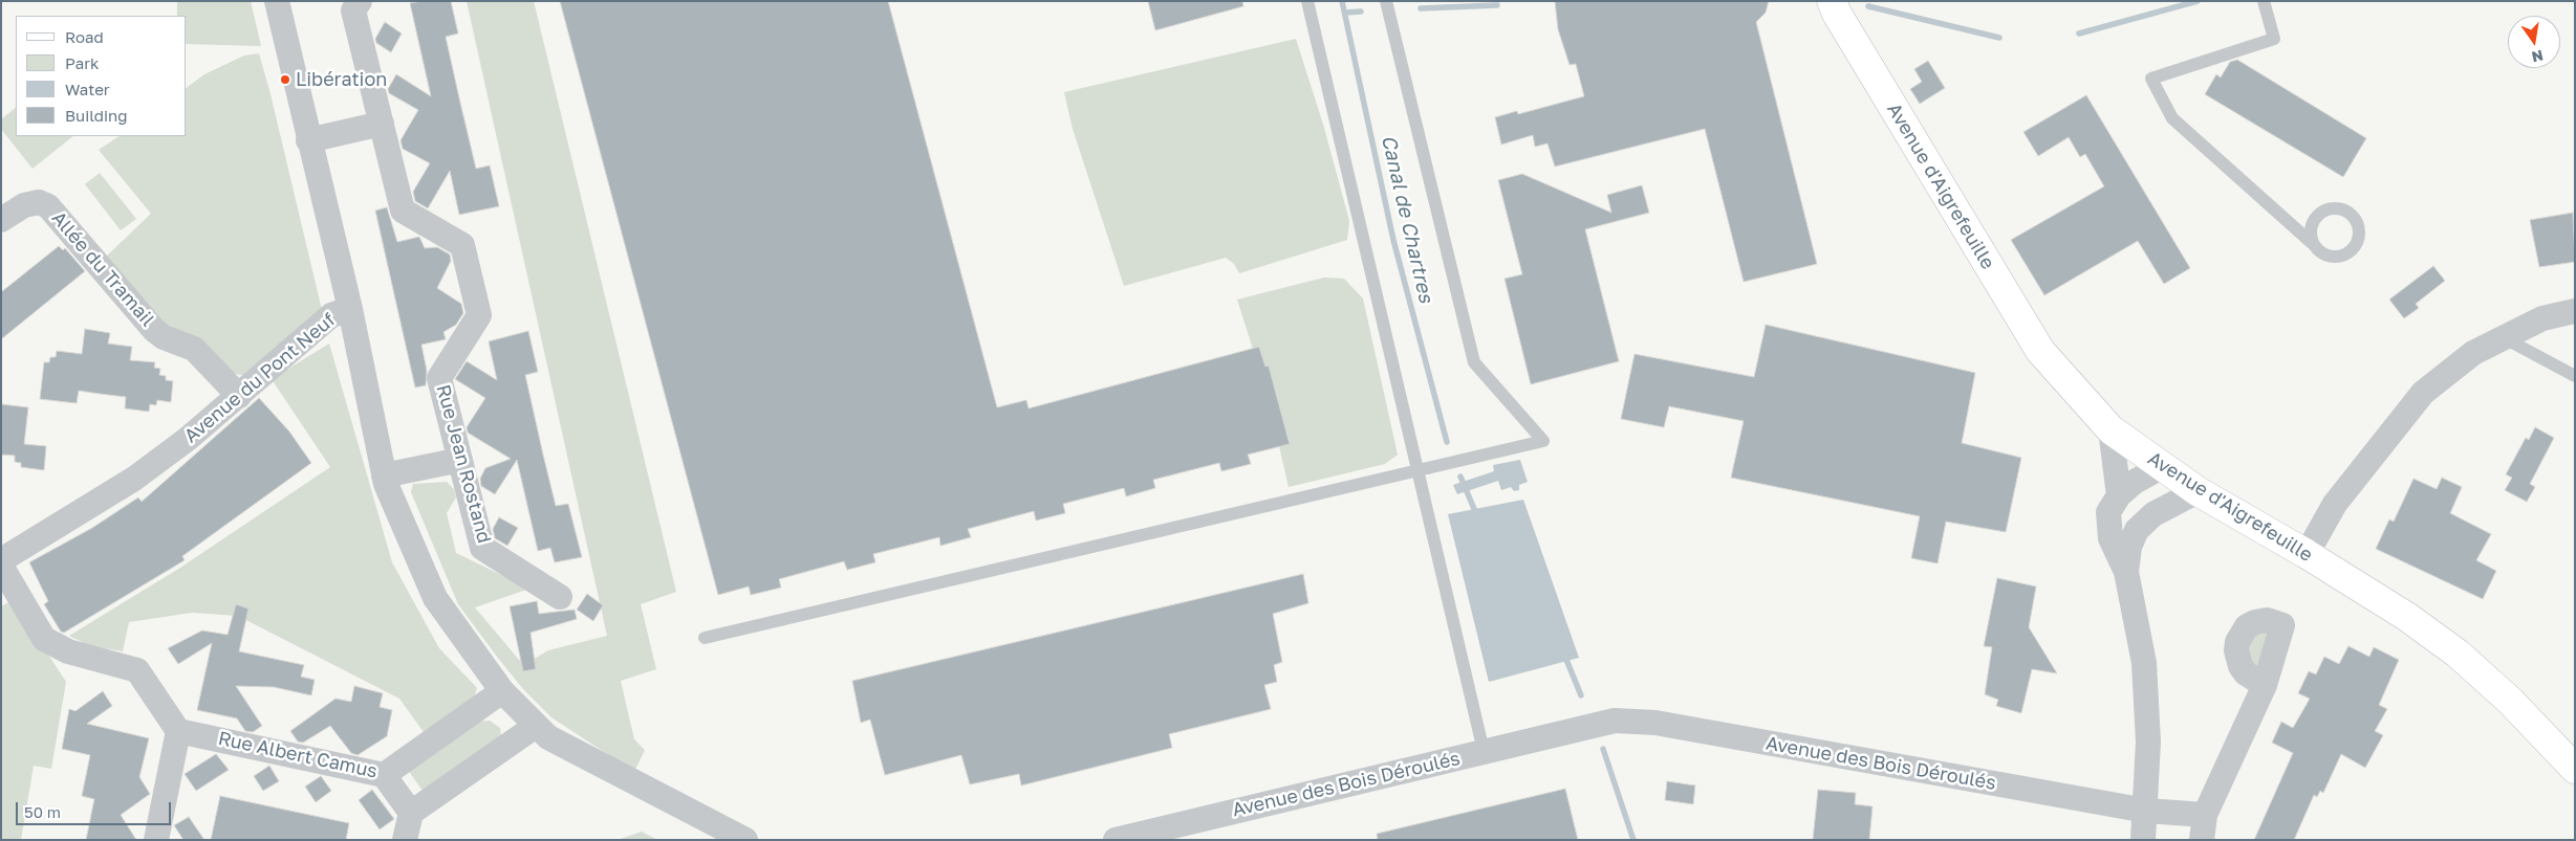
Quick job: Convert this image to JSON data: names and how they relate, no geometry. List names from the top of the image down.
{
  "streets": {
    "main road": ["Avenue d'Aigrefeuille"],
    "street": [
      "Allée du Tramail",
      "Avenue du Pont Neuf",
      "Rue Jean Rostand",
      "Rue Albert Camus",
      "Avenue des Bois Déroulés"
    ]
  },
  "crossings": [
    ["Allée du Tramail", "Avenue du Pont Neuf"],
    ["Avenue du Pont Neuf", "Rue Albert Camus"]
  ],
  "water": ["Canal de Chartres"],
  "places": ["Libération"],
  "legend": [
    "Road",
    "Park",
    "Water",
    "Building"
  ],
  "scale_bar": "50 m",
  "north": "bottom"
}
